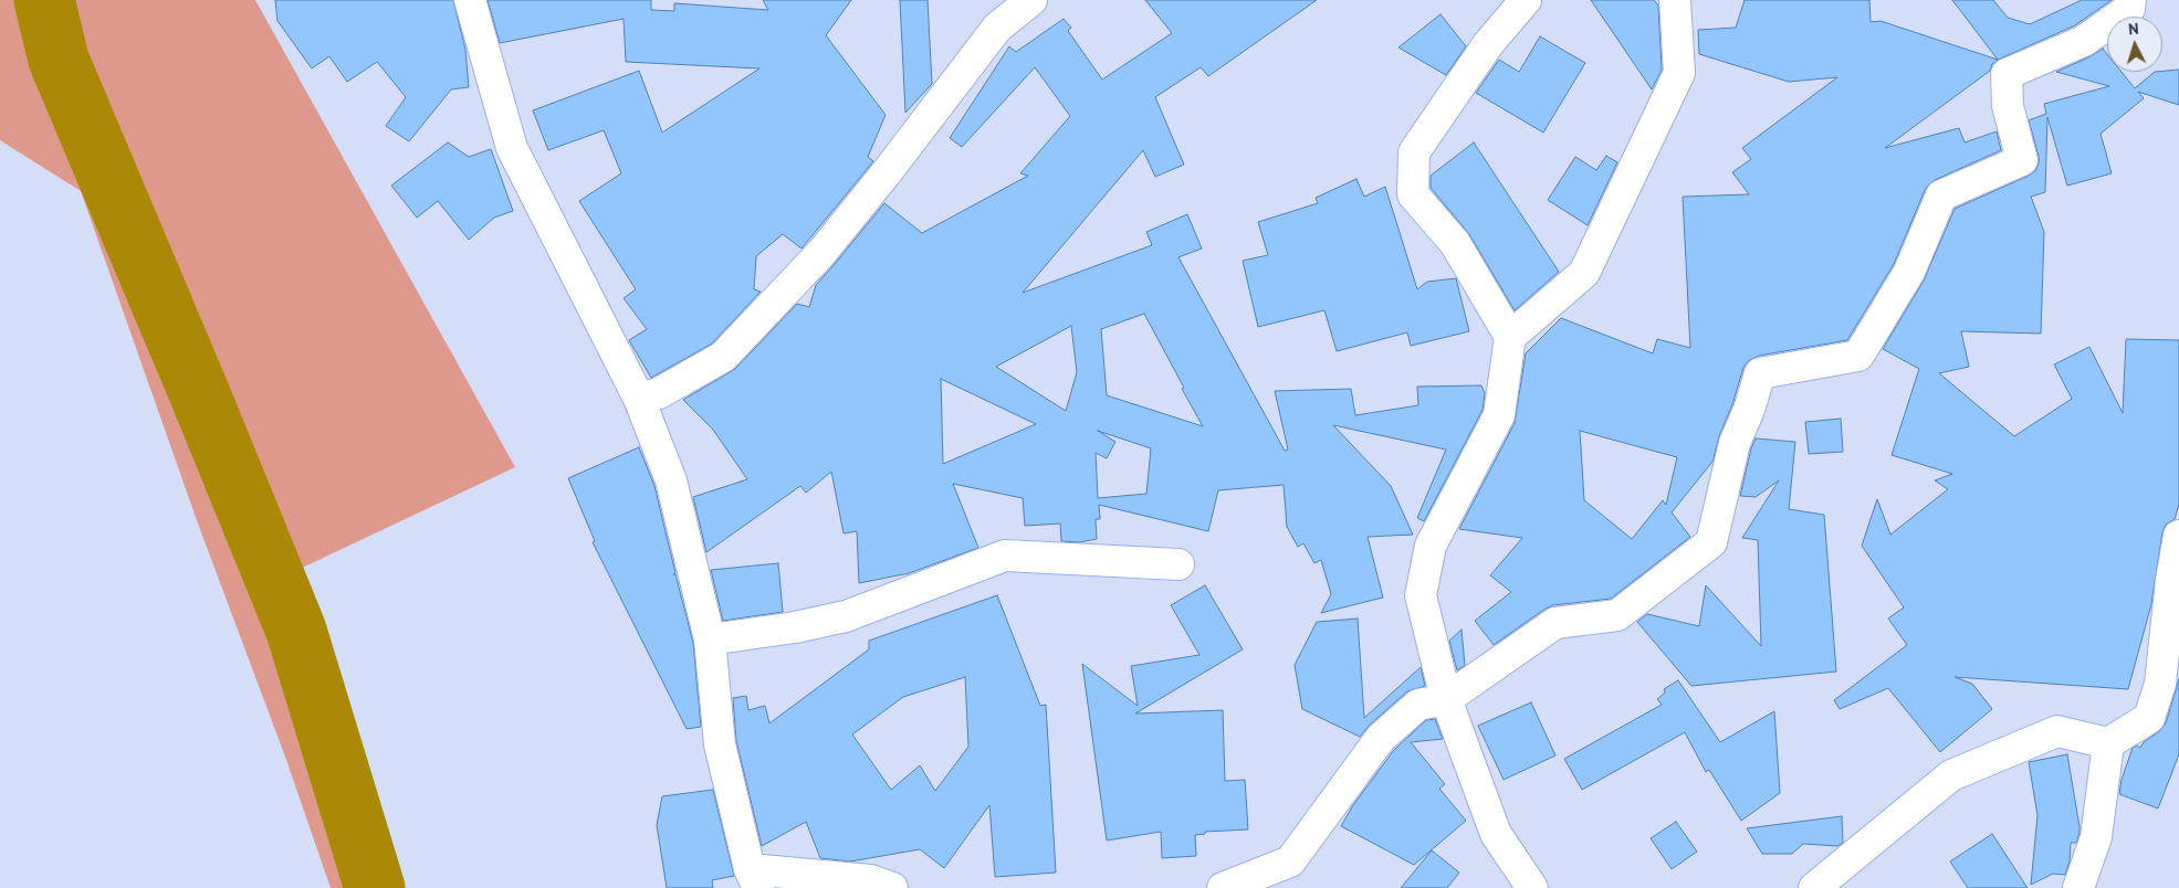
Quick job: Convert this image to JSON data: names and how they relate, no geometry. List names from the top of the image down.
{
  "north": "top"
}
